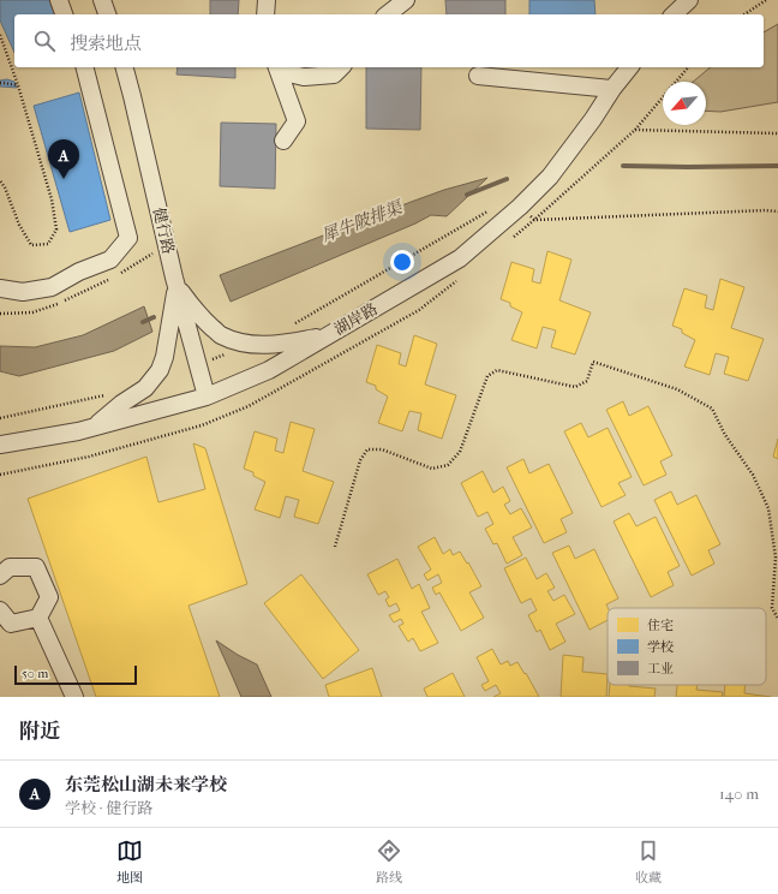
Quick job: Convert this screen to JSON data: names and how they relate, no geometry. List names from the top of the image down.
{
  "streets": {
    "street": ["健行路", "湖岸路"]
  },
  "crossings": [
    ["健行路", "湖岸路"]
  ],
  "water": ["犀牛陂排渠"],
  "legend": ["住宅", "学校", "工业"],
  "scale_bar": "50 m",
  "north": "bottom left",
  "page": {
    "search": "搜索地点",
    "pins": "A",
    "scale": "50 m",
    "heading": "附近",
    "list": [
      {
        "mark": "A",
        "name": "东莞松山湖未来学校",
        "note": "学校 · 健行路",
        "value": "140 m"
      }
    ],
    "nav": ["地图", "路线", "收藏"]
  }
}
